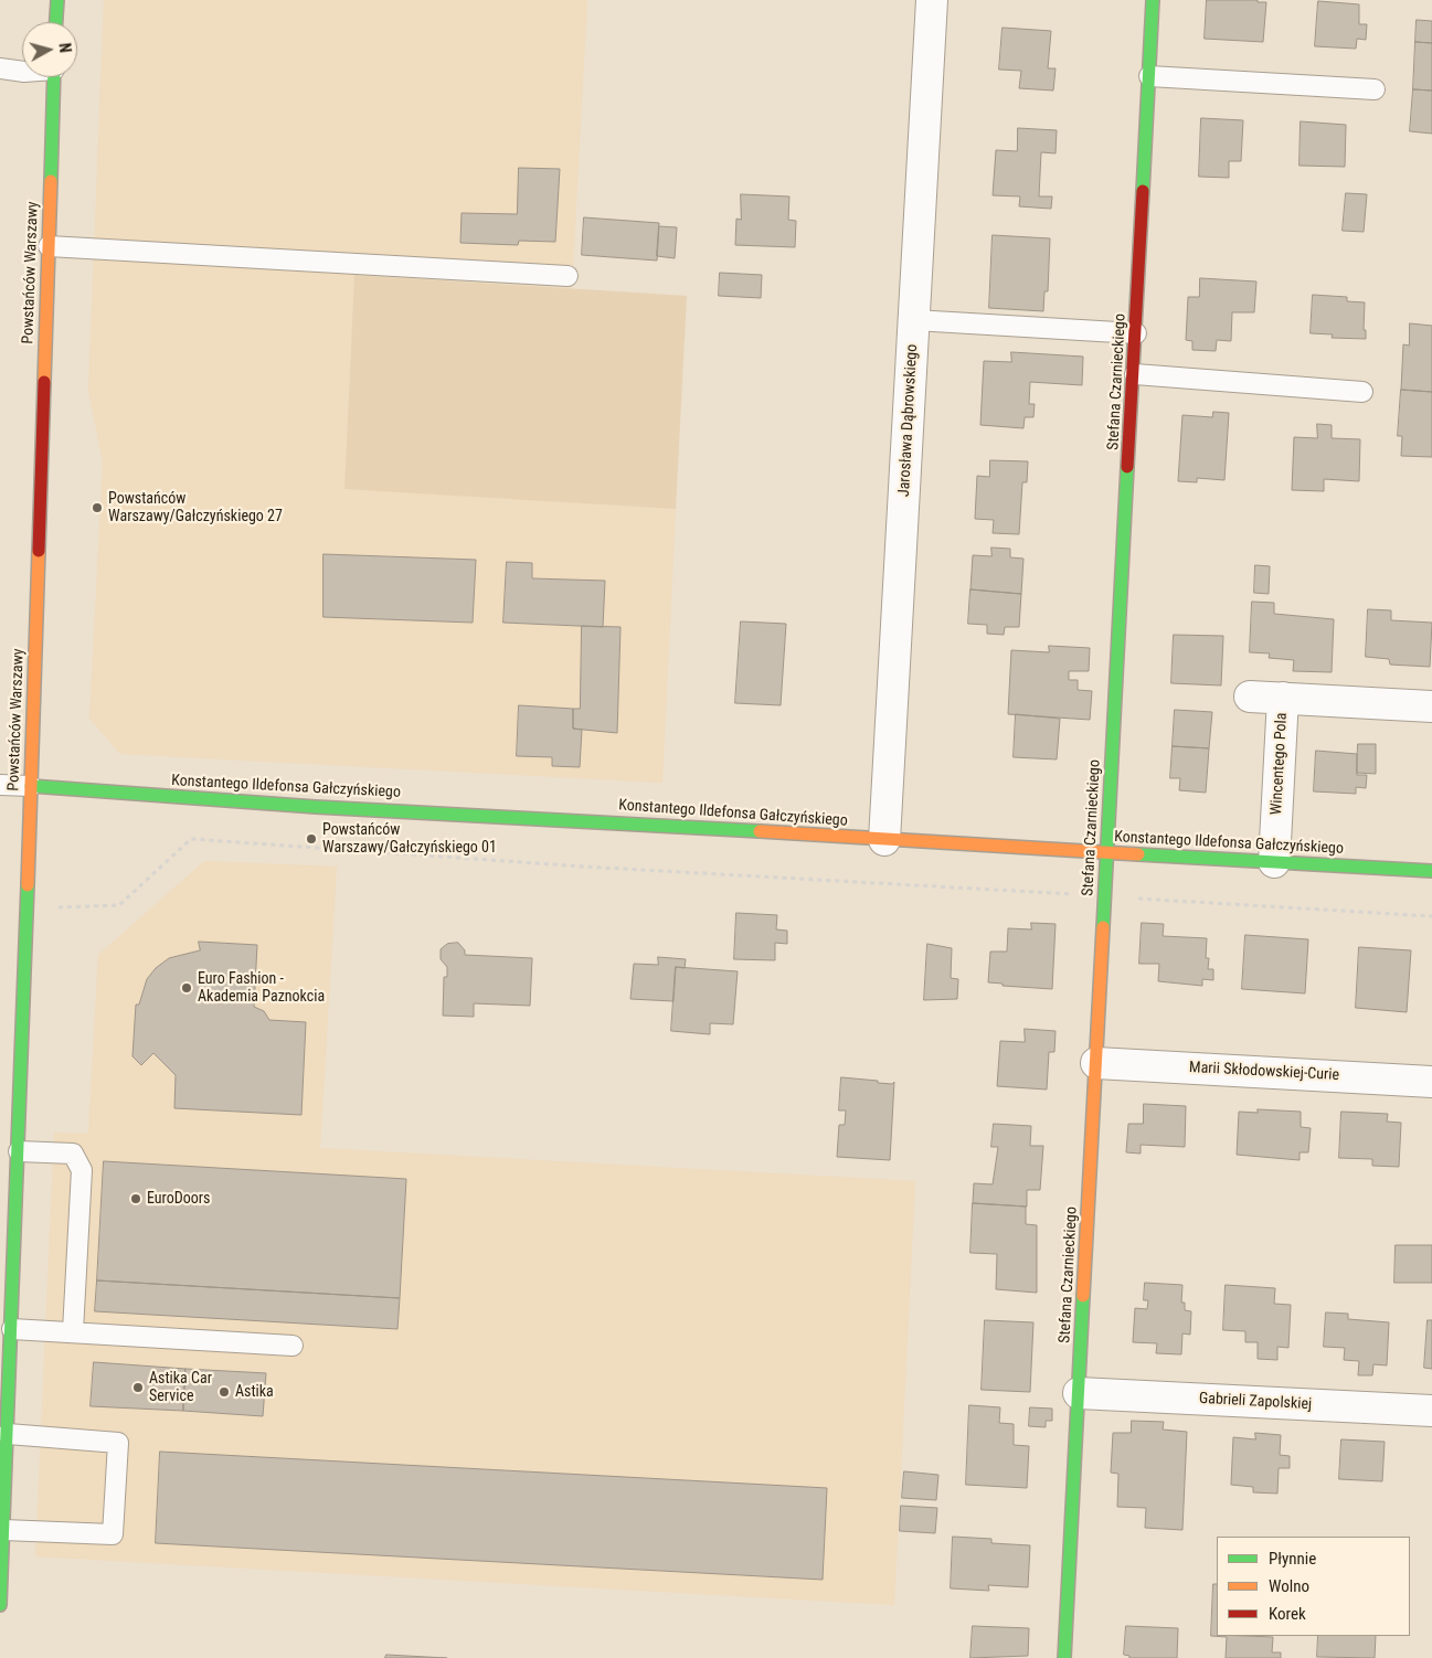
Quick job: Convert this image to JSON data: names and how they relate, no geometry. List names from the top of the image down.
{
  "streets": {
    "street": [
      "Powstańców Warszawy",
      "Stefana Czarnieckiego",
      "Jarosława Dąbrowskiego",
      "Wincentego Pola",
      "Konstantego Ildefonsa Gałczyńskiego",
      "Marii Skłodowskiej-Curie",
      "Gabrieli Zapolskiej"
    ]
  },
  "crossings": [
    ["Powstańców Warszawy", "Konstantego Ildefonsa Gałczyńskiego"],
    ["Stefana Czarnieckiego", "Konstantego Ildefonsa Gałczyńskiego"],
    ["Stefana Czarnieckiego", "Marii Skłodowskiej-Curie"],
    ["Stefana Czarnieckiego", "Gabrieli Zapolskiej"],
    ["Jarosława Dąbrowskiego", "Konstantego Ildefonsa Gałczyńskiego"],
    ["Wincentego Pola", "Konstantego Ildefonsa Gałczyńskiego"]
  ],
  "places": [
    "Powstańców Warszawy/Gałczyńskiego 27",
    "Powstańców Warszawy/Gałczyńskiego 01",
    "Euro Fashion - Akademia Paznokcia",
    "EuroDoors",
    "Astika Car Service",
    "Astika"
  ],
  "legend": ["Płynnie", "Wolno", "Korek"],
  "north": "right"
}
